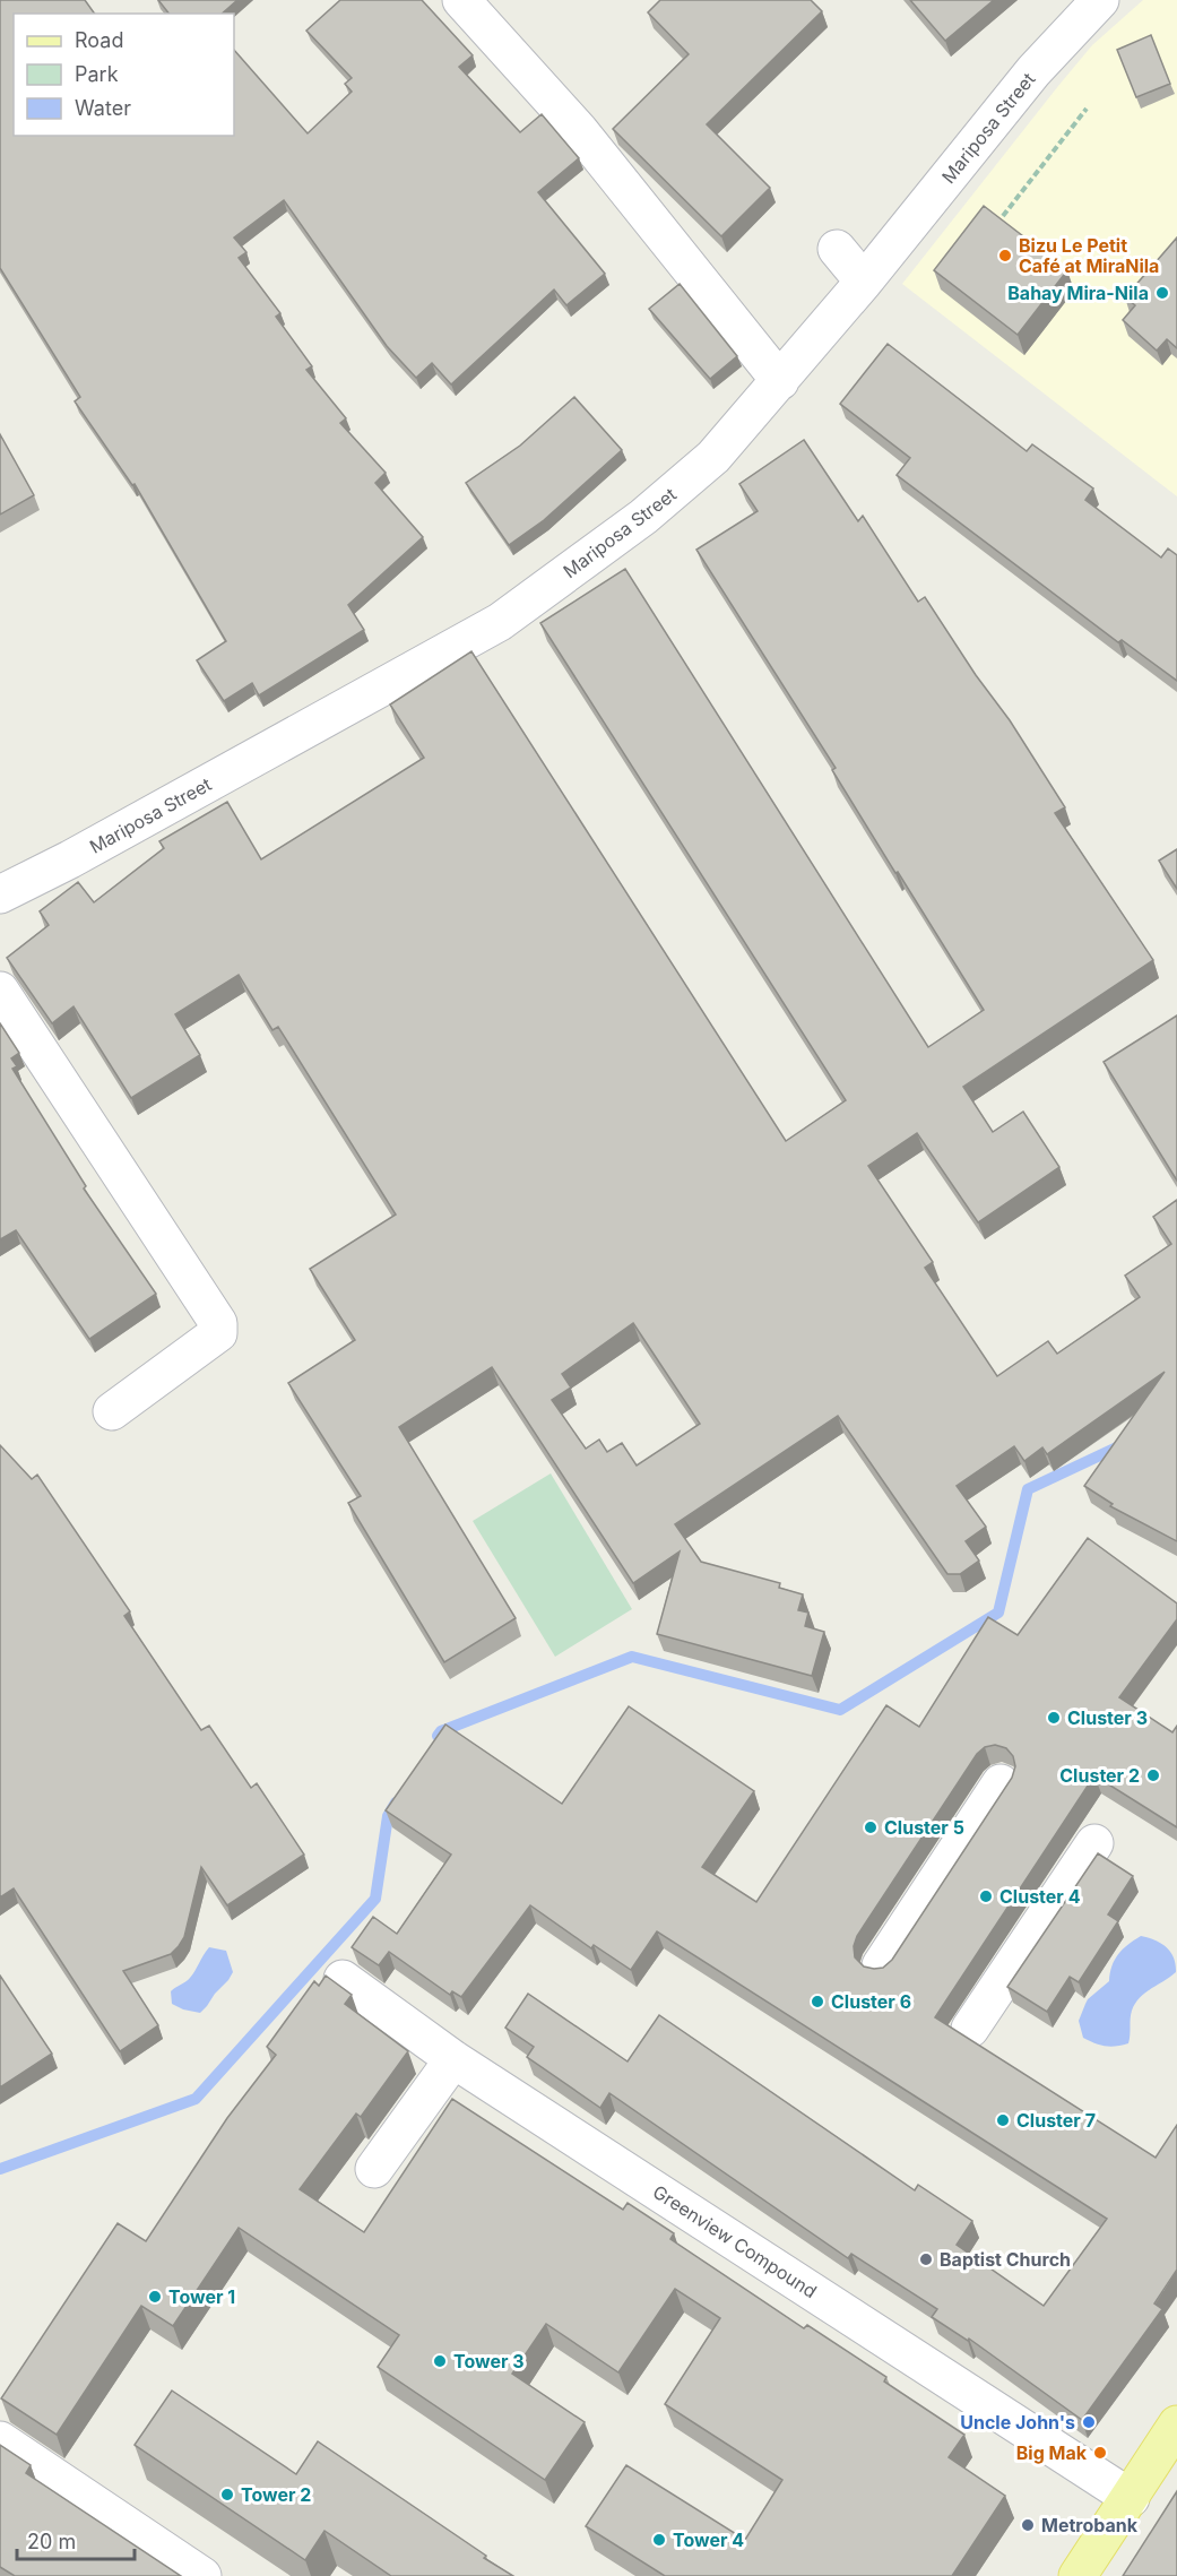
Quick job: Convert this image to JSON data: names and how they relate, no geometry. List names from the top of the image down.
{
  "streets": {
    "street": ["Mariposa Street", "Greenview Compound"]
  },
  "places": [
    "Bizu Le Petit Café at MiraNila",
    "Bahay Mira-Nila",
    "Cluster 3",
    "Cluster 2",
    "Cluster 5",
    "Cluster 4",
    "Cluster 6",
    "Cluster 7",
    "Baptist Church",
    "Tower 1",
    "Tower 3",
    "Uncle John's",
    "Big Mak",
    "Tower 2",
    "Metrobank",
    "Tower 4"
  ],
  "legend": ["Road", "Park", "Water"],
  "scale_bar": "20 m"
}
